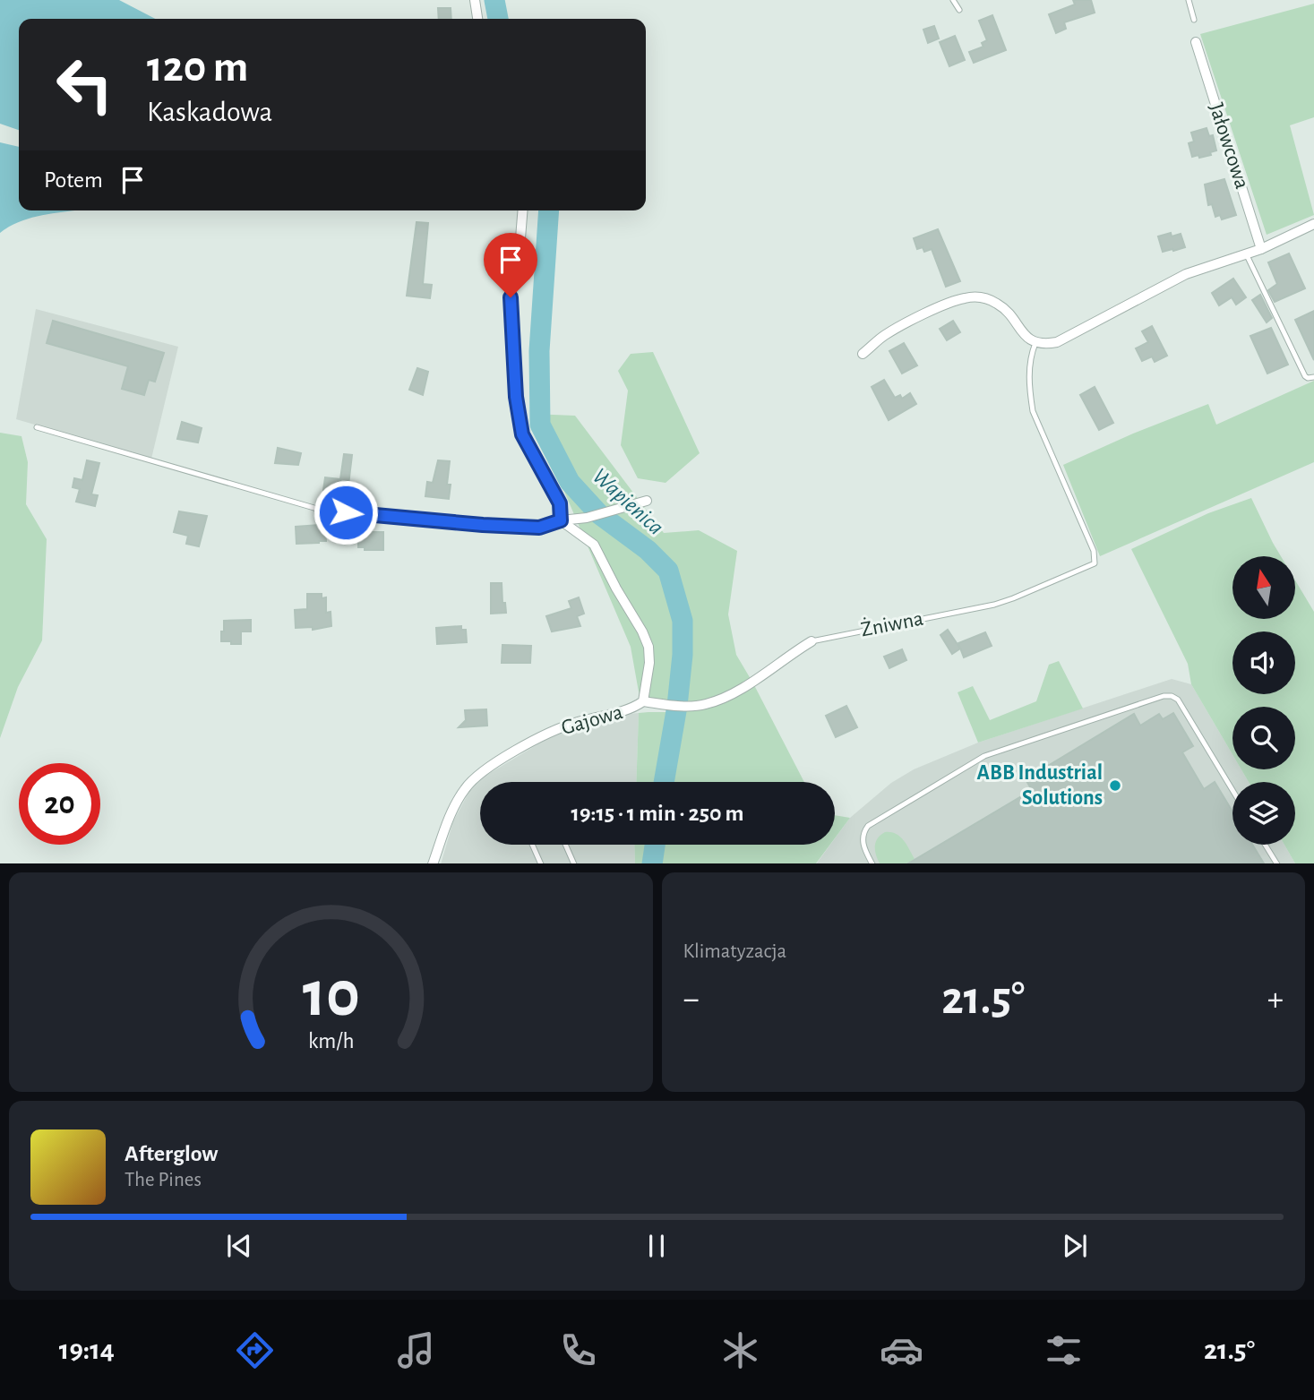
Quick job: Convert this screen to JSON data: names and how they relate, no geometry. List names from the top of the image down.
{
  "streets": {
    "street": ["Jałowcowa", "Żniwna", "Gajowa"]
  },
  "crossings": [
    ["Żniwna", "Gajowa"]
  ],
  "water": ["Wapienica"],
  "places": ["ABB Industrial Solutions"],
  "north": "top",
  "page": {
    "turn": ["120 m", "Kaskadowa"],
    "then": "Potem",
    "limit": "20",
    "trip": "19:15 · 1 min · 250 m",
    "tile": "Klimatyzacja",
    "heat": ["−", "21.5°", "+"],
    "song": ["Afterglow", "The Pines"],
    "tabs": ["19:14", "21.5°"],
    "gauge": ["10", "km/h"]
  }
}
